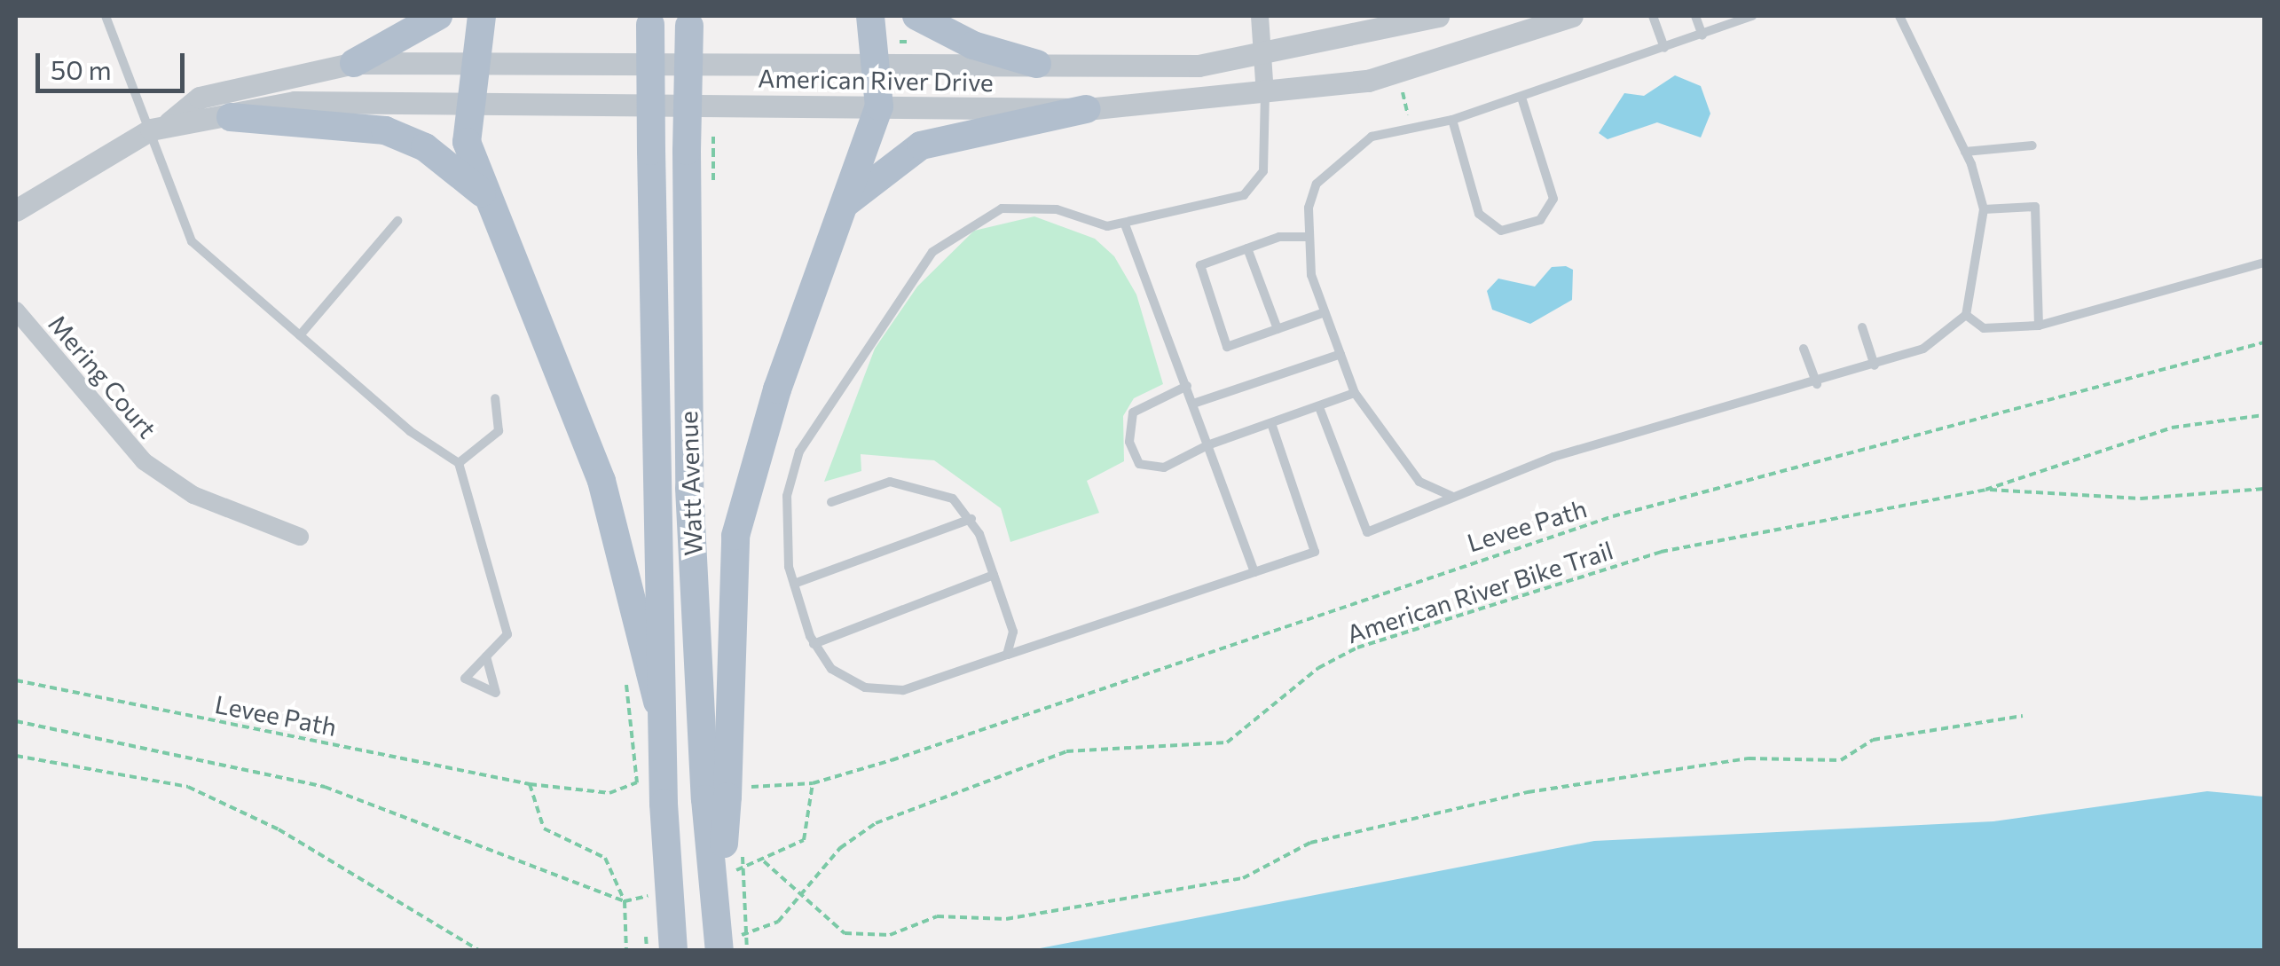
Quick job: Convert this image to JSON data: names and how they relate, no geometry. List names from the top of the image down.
{
  "streets": {
    "main road": ["Watt Avenue"],
    "street": ["American River Drive", "Mering Court"],
    "path": ["Levee Path", "American River Bike Trail"]
  },
  "crossings": [
    ["Watt Avenue", "Levee Path"],
    ["Watt Avenue", "American River Bike Trail"]
  ],
  "scale_bar": "50 m"
}
